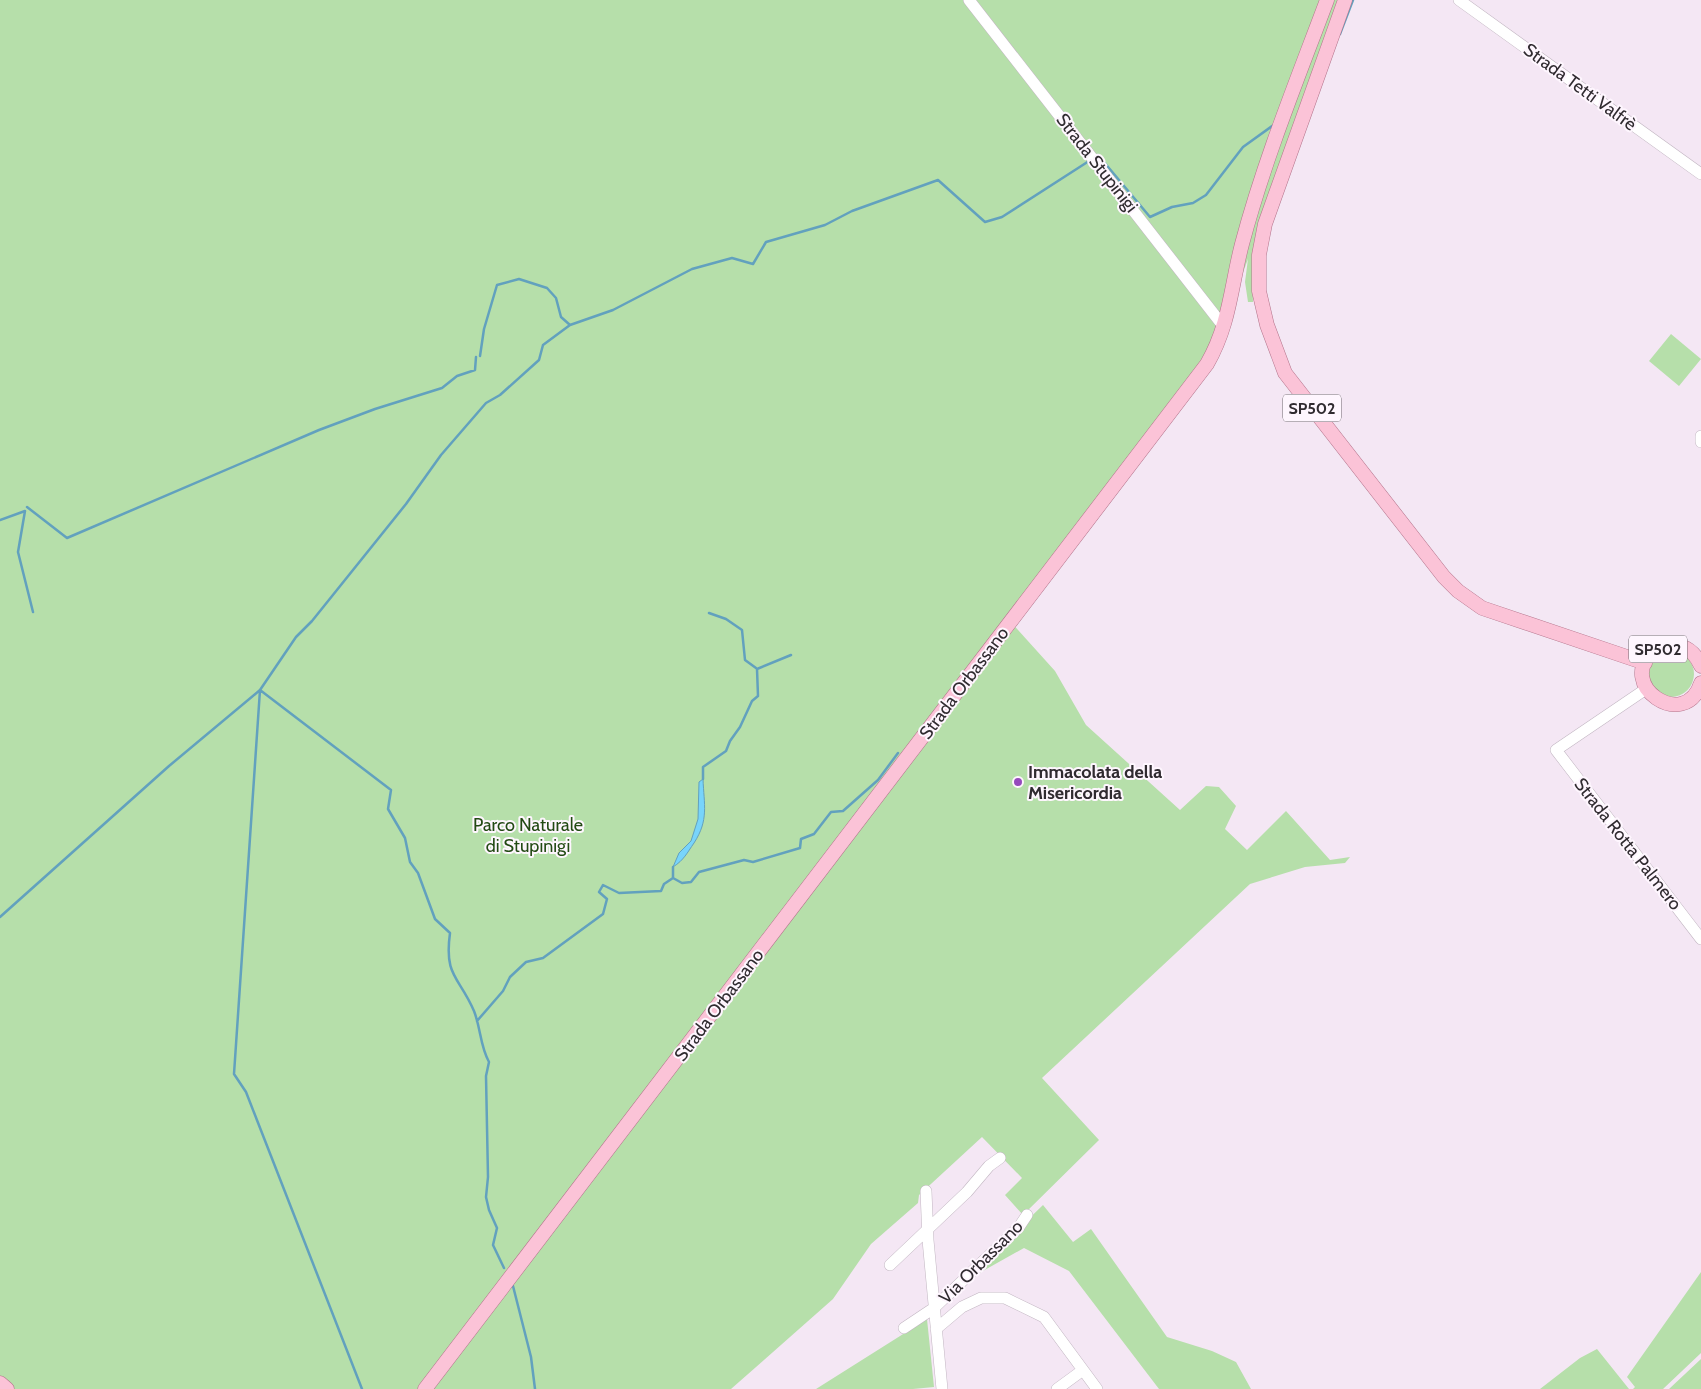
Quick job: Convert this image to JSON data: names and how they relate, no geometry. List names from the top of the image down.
{
  "streets": {
    "main road": ["SP502", "Strada Orbassano"],
    "street": [
      "Strada Tetti Valfrè",
      "Strada Stupinigi",
      "Strada Rotta Palmero",
      "Via Orbassano"
    ]
  },
  "crossings": [
    ["Strada Stupinigi", "Strada Orbassano"],
    ["SP502", "Strada Rotta Palmero"]
  ],
  "parks": ["Parco Naturale di Stupinigi"],
  "places": ["Immacolata della Misericordia"]
}
